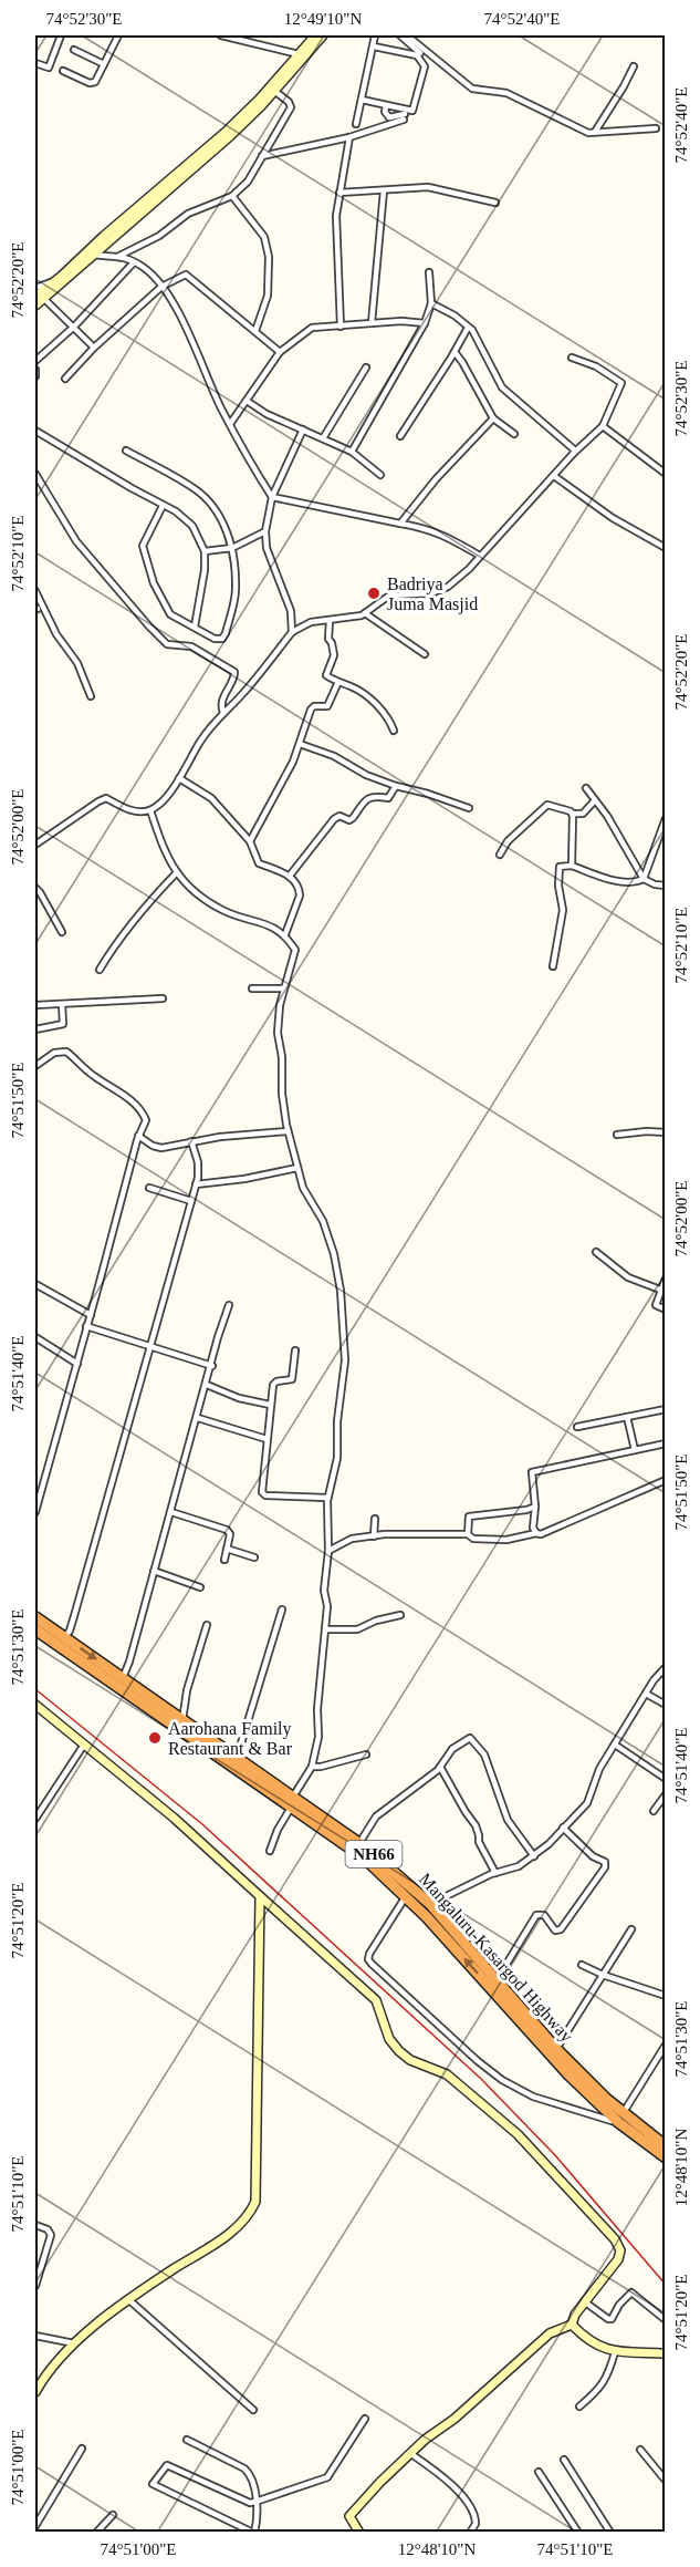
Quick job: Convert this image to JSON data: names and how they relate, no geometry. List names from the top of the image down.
{
  "streets": {
    "highway": ["NH66", "Mangaluru-Kasargod Highway"]
  },
  "places": ["Badriya Juma Masjid", "Aarohana Family Restaurant & Bar"],
  "coordinates": [
    "74°52'30\"E",
    "12°49'10\"N",
    "74°52'40\"E",
    "74°52'20\"E",
    "74°52'10\"E",
    "74°52'00\"E",
    "74°51'50\"E",
    "74°51'40\"E",
    "74°51'30\"E",
    "74°51'20\"E",
    "12°48'10\"N",
    "74°51'10\"E",
    "74°51'00\"E"
  ]
}
